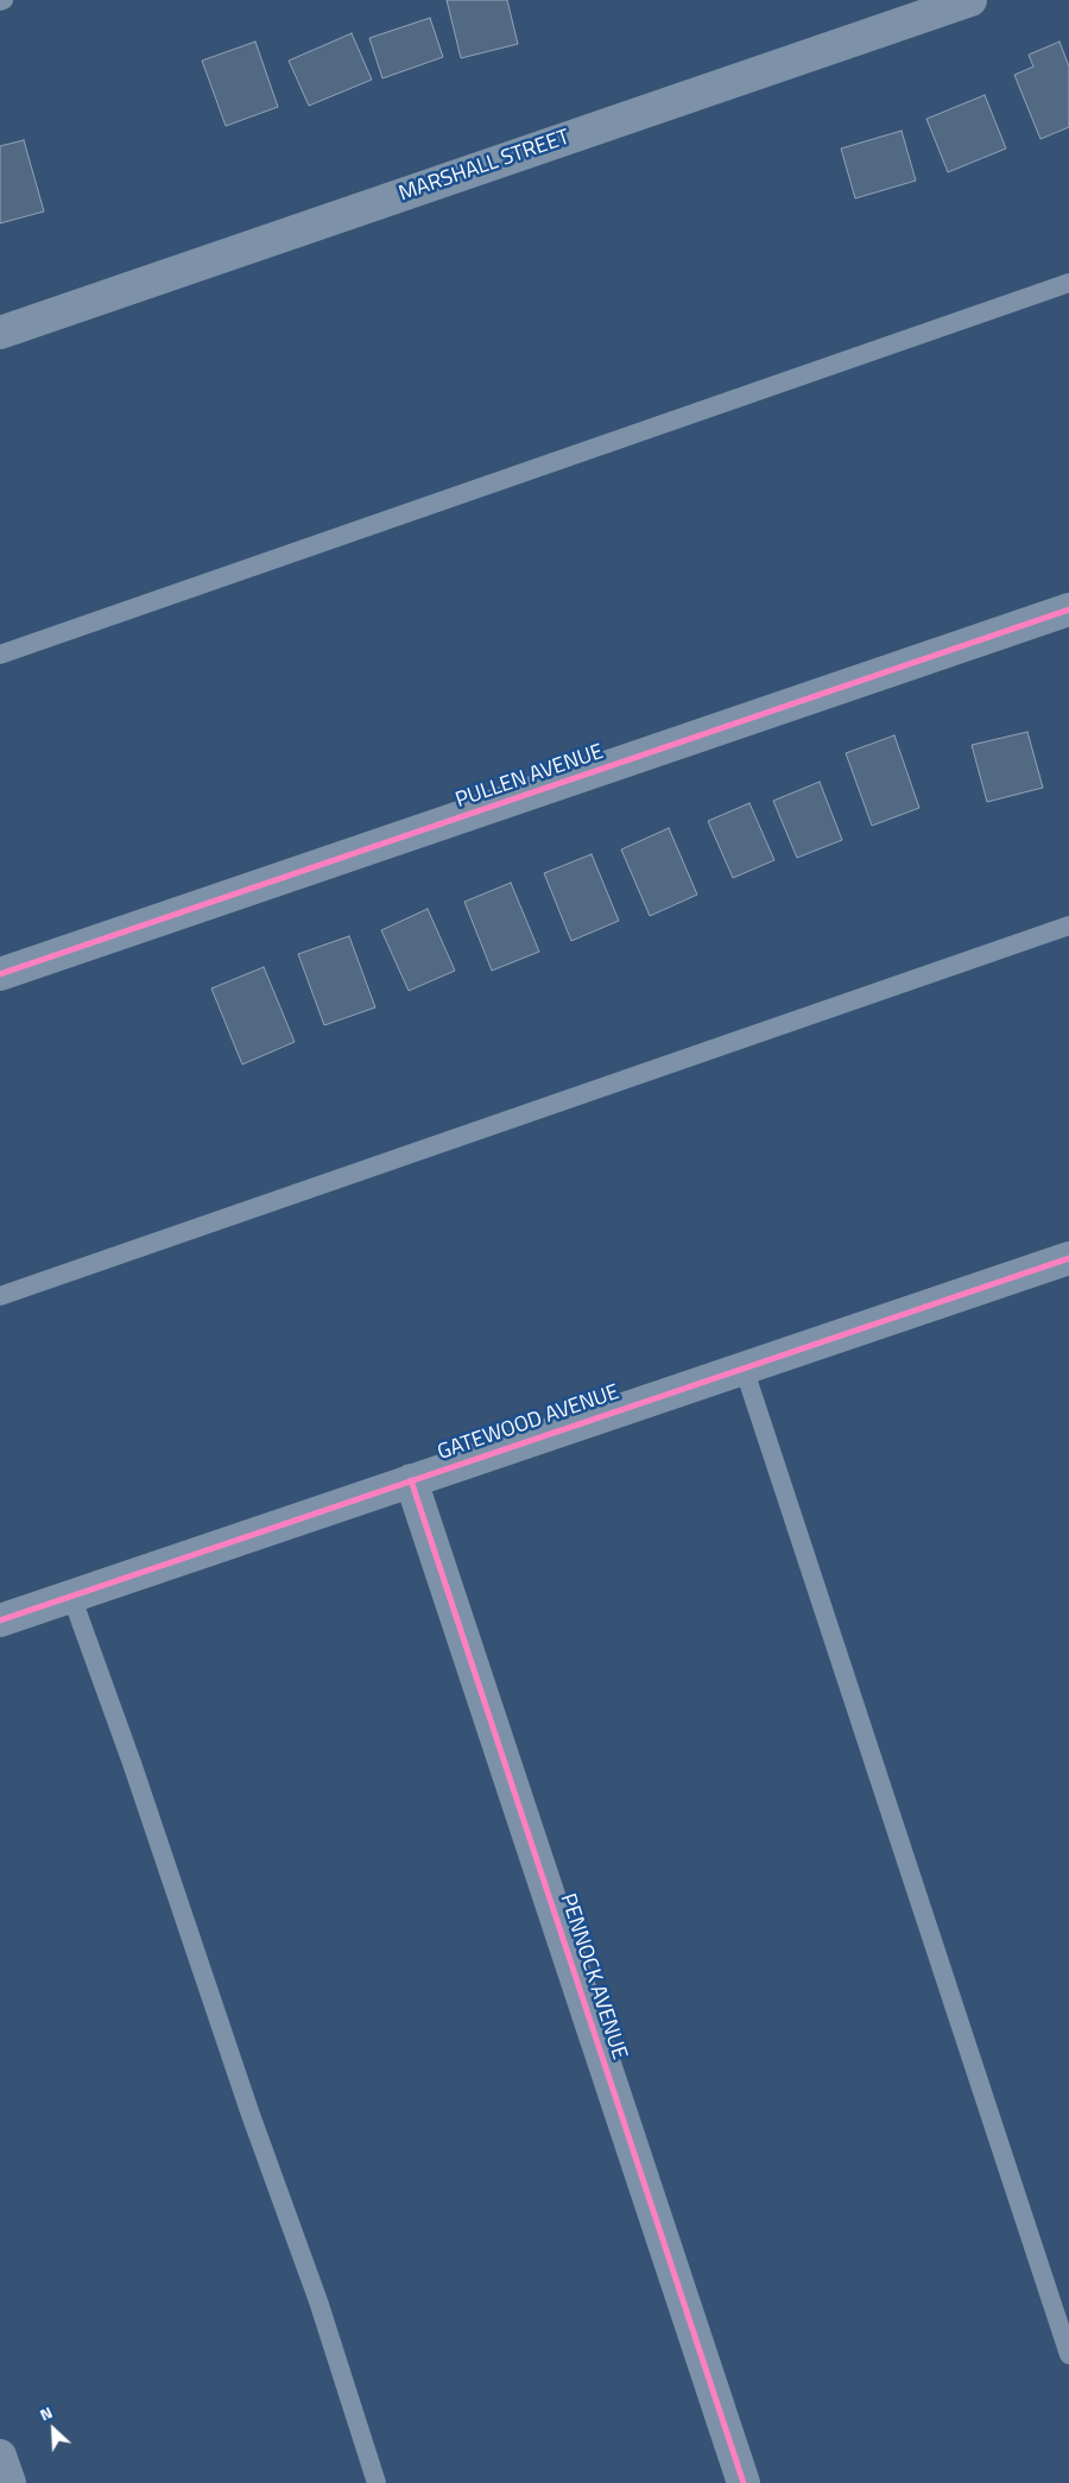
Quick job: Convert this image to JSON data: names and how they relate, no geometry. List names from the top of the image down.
{
  "streets": {
    "street": [
      "MARSHALL STREET",
      "PULLEN AVENUE",
      "GATEWOOD AVENUE",
      "PENNOCK AVENUE"
    ]
  },
  "crossings": [
    ["GATEWOOD AVENUE", "PENNOCK AVENUE"]
  ],
  "north": "top left"
}
